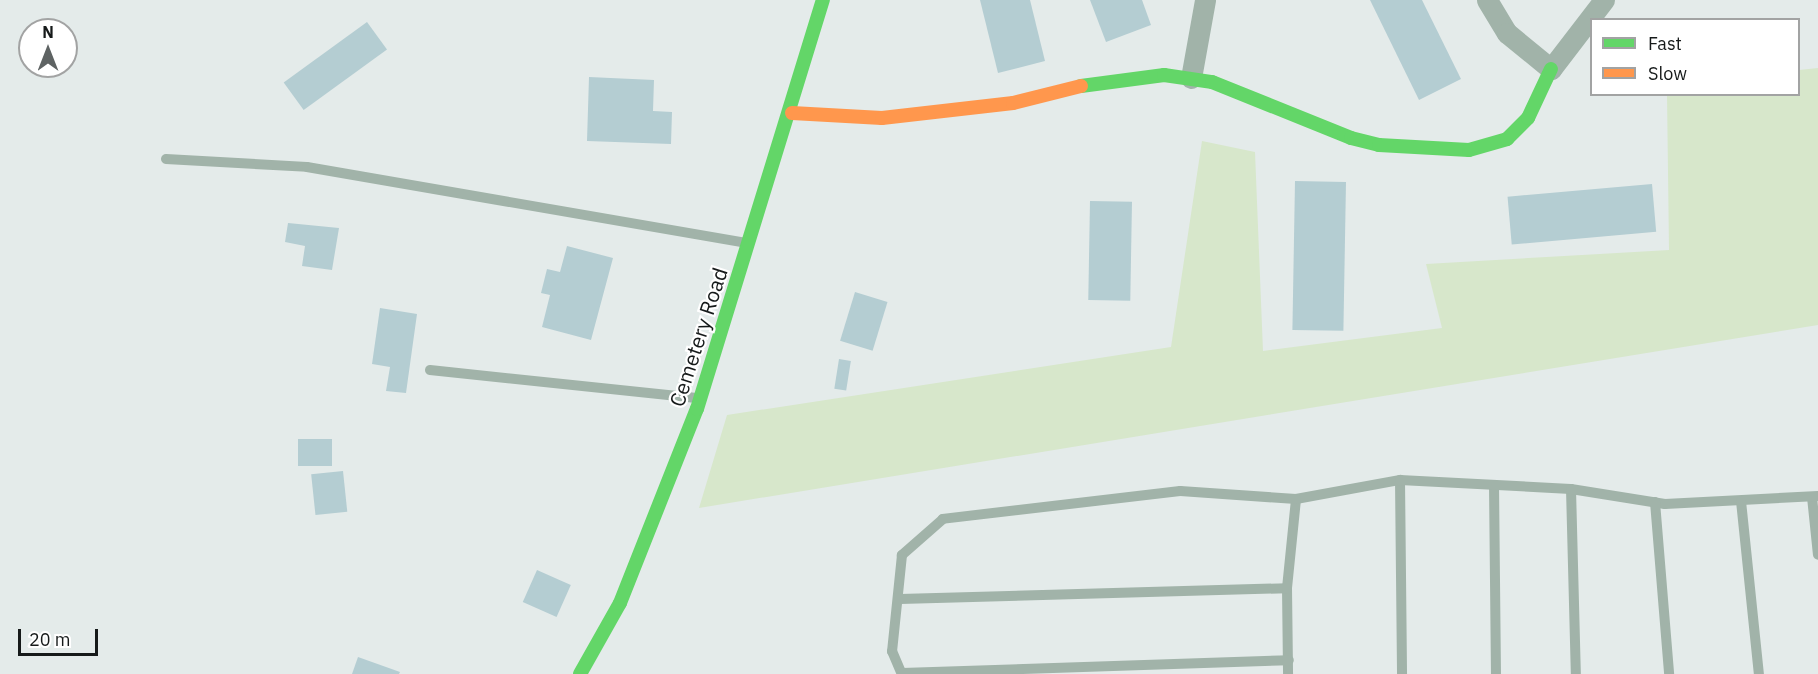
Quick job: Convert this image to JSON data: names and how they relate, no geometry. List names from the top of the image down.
{
  "streets": {
    "street": ["Cemetery Road"]
  },
  "legend": ["Fast", "Slow"],
  "scale_bar": "20 m",
  "north": "top"
}
